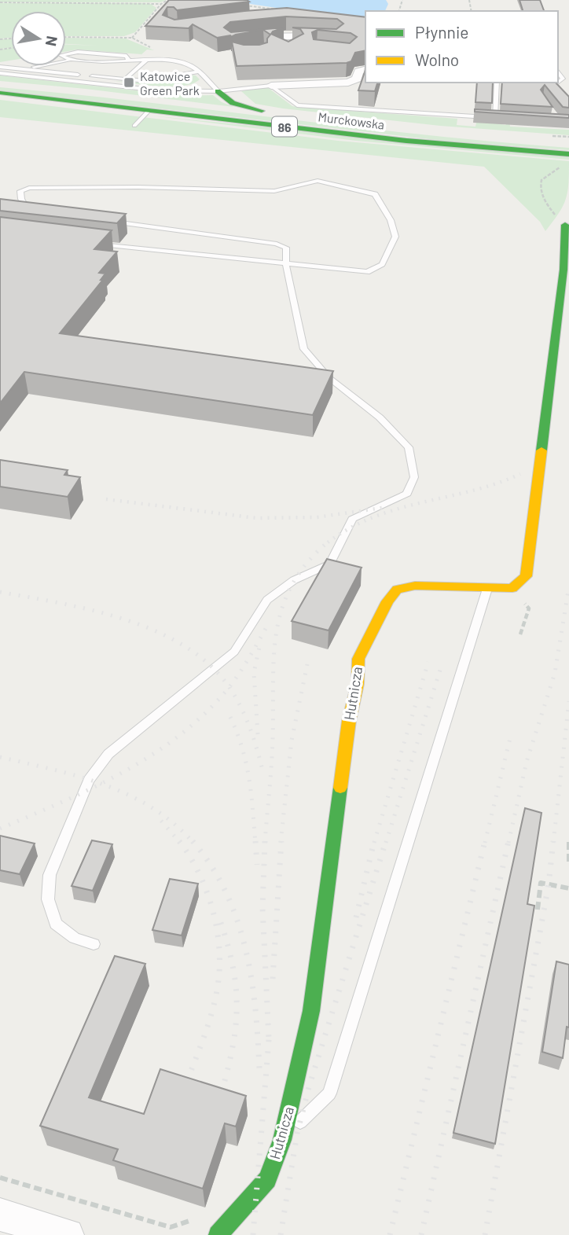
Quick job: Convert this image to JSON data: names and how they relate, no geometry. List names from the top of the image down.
{
  "streets": {
    "main road": ["Murckowska", "86", "Hutnicza"]
  },
  "places": {
    "transit": ["Katowice Green Park"]
  },
  "legend": ["Płynnie", "Wolno"],
  "north": "right"
}
